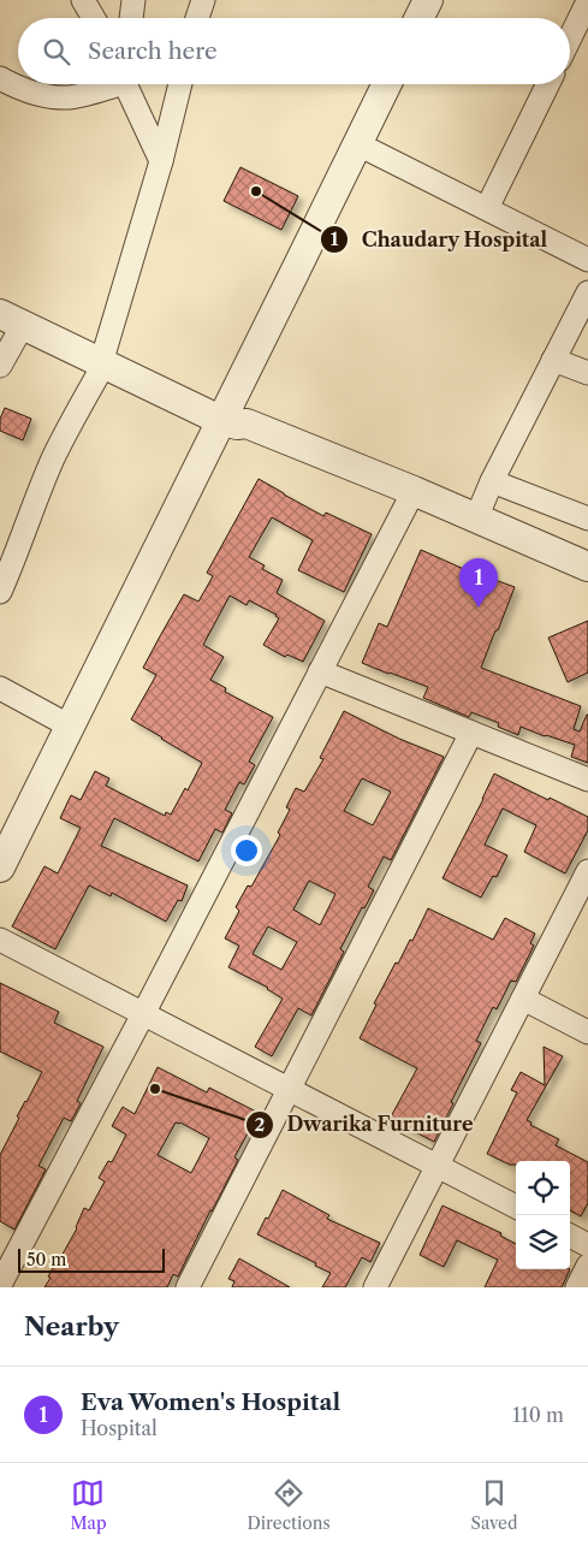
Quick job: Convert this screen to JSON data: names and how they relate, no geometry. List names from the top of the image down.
{
  "places": ["Chaudary Hospital", "Dwarika Furniture"],
  "scale_bar": "50 m",
  "page": {
    "search": "Search here",
    "pins": "1",
    "scale": "50 m",
    "heading": "Nearby",
    "list": [
      {
        "mark": "1",
        "name": "Eva Women's Hospital",
        "note": "Hospital",
        "value": "110 m"
      }
    ],
    "nav": ["Map", "Directions", "Saved"]
  }
}
